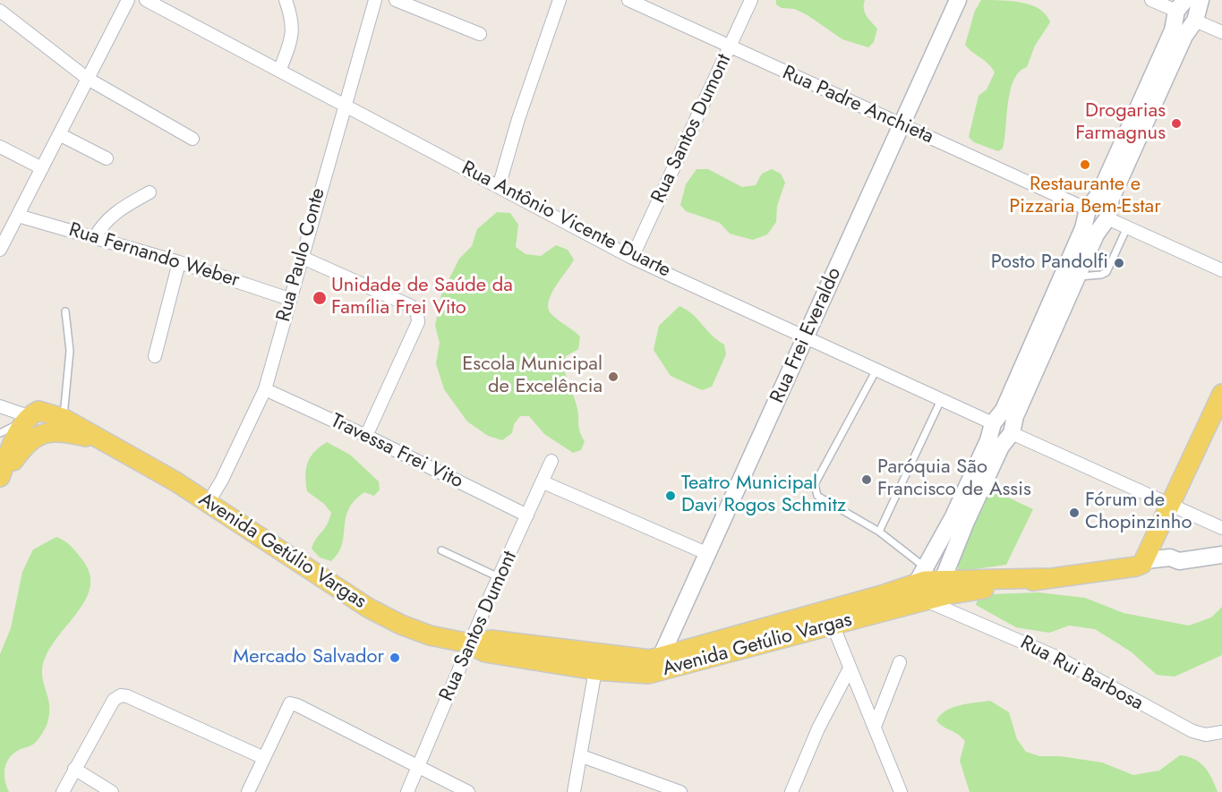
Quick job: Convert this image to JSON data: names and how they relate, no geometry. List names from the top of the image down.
{
  "streets": {
    "main road": ["Rua Frei Everaldo", "Avenida Getúlio Vargas"],
    "street": [
      "Rua Padre Anchieta",
      "Rua Santos Dumont",
      "Rua Antônio Vicente Duarte",
      "Rua Paulo Conte",
      "Rua Fernando Weber",
      "Travessa Frei Vito",
      "Rua Rui Barbosa"
    ]
  },
  "crossings": [
    ["Rua Padre Anchieta", "Rua Santos Dumont"],
    ["Rua Padre Anchieta", "Rua Frei Everaldo"],
    ["Rua Santos Dumont", "Rua Antônio Vicente Duarte"],
    ["Rua Santos Dumont", "Travessa Frei Vito"],
    ["Rua Santos Dumont", "Avenida Getúlio Vargas"],
    ["Rua Antônio Vicente Duarte", "Rua Paulo Conte"],
    ["Rua Antônio Vicente Duarte", "Rua Frei Everaldo"],
    ["Rua Paulo Conte", "Rua Fernando Weber"],
    ["Rua Paulo Conte", "Travessa Frei Vito"],
    ["Rua Paulo Conte", "Avenida Getúlio Vargas"],
    ["Rua Frei Everaldo", "Avenida Getúlio Vargas"],
    ["Avenida Getúlio Vargas", "Rua Rui Barbosa"]
  ],
  "places": [
    "Drogarias Farmagnus",
    "Restaurante e Pizzaria Bem-Estar",
    "Posto Pandolfi",
    "Unidade de Saúde da Família Frei Vito",
    "Escola Municipal de Excelência",
    "Paróquia São Francisco de Assis",
    "Teatro Municipal Davi Rogos Schmitz",
    "Fórum de Chopinzinho",
    "Mercado Salvador"
  ]
}
